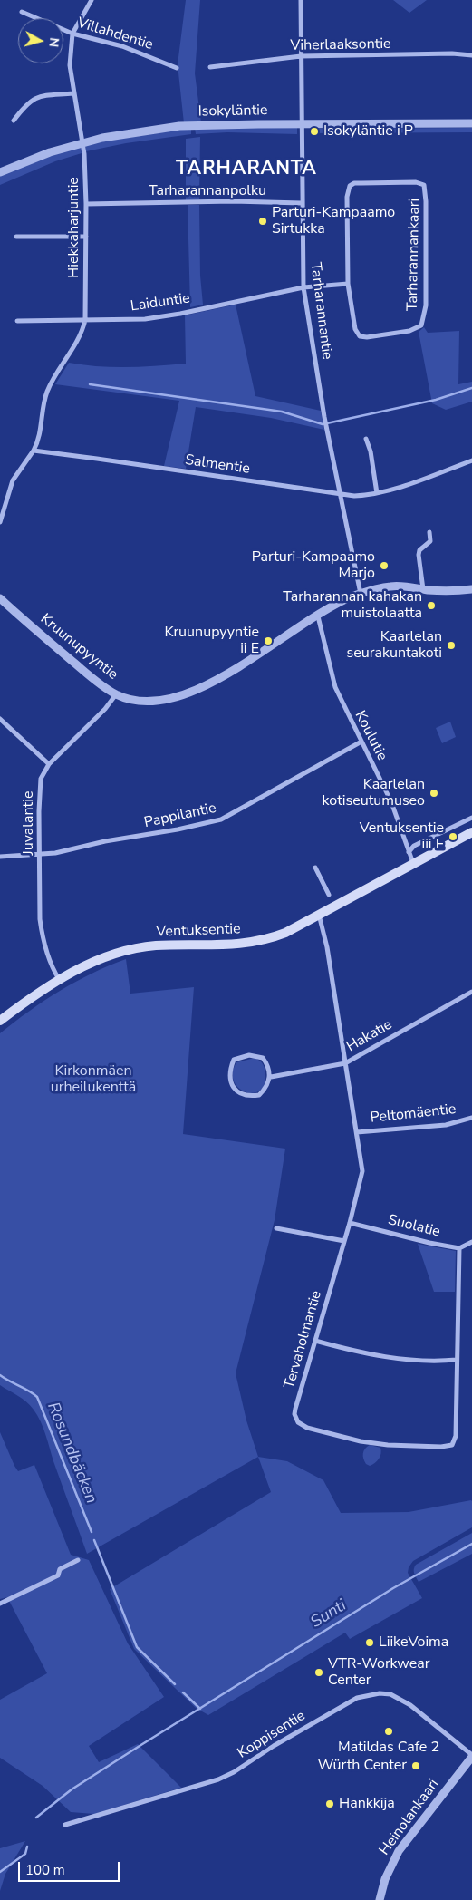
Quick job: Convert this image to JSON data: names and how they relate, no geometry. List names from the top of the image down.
{
  "streets": {
    "main road": ["Ventuksentie"],
    "street": [
      "Villahdentie",
      "Viherlaaksontie",
      "Isokyläntie",
      "Tarharannanpolku",
      "Hiekkaharjuntie",
      "Tarharannankaari",
      "Laiduntie",
      "Tarharannantie",
      "Salmentie",
      "Kruunupyyntie",
      "Koulutie",
      "Pappilantie",
      "Juvalantie",
      "Hakatie",
      "Peltomäentie",
      "Suolatie",
      "Tervaholmantie",
      "Koppisentie",
      "Heinolankaari"
    ]
  },
  "crossings": [
    ["Villahdentie", "Hiekkaharjuntie"],
    ["Viherlaaksontie", "Tarharannantie"],
    ["Isokyläntie", "Hiekkaharjuntie"],
    ["Isokyläntie", "Tarharannantie"],
    ["Tarharannanpolku", "Hiekkaharjuntie"],
    ["Tarharannanpolku", "Tarharannantie"],
    ["Hiekkaharjuntie", "Laiduntie"],
    ["Hiekkaharjuntie", "Salmentie"],
    ["Laiduntie", "Tarharannantie"],
    ["Tarharannantie", "Salmentie"],
    ["Tarharannantie", "Kruunupyyntie"],
    ["Kruunupyyntie", "Koulutie"],
    ["Kruunupyyntie", "Juvalantie"],
    ["Koulutie", "Pappilantie"],
    ["Koulutie", "Ventuksentie"],
    ["Pappilantie", "Juvalantie"],
    ["Juvalantie", "Ventuksentie"],
    ["Ventuksentie", "Tervaholmantie"],
    ["Hakatie", "Tervaholmantie"],
    ["Peltomäentie", "Tervaholmantie"],
    ["Suolatie", "Tervaholmantie"],
    ["Koppisentie", "Heinolankaari"]
  ],
  "districts": ["TARHARANTA"],
  "water": ["Rosundbäcken", "Sunti"],
  "parks": ["Kirkonmäen urheilukenttä"],
  "places": [
    "Isokyläntie i P",
    "Parturi-Kampaamo Sirtukka",
    "Parturi-Kampaamo Marjo",
    "Tarharannan kahakan muistolaatta",
    "Kruunupyyntie ii E",
    "Kaarlelan seurakuntakoti",
    "Kaarlelan kotiseutumuseo",
    "Ventuksentie iii E",
    "LiikeVoima",
    "VTR-Workwear Center",
    "Matildas Cafe 2",
    "Würth Center",
    "Hankkija"
  ],
  "scale_bar": "100 m",
  "north": "right"
}
